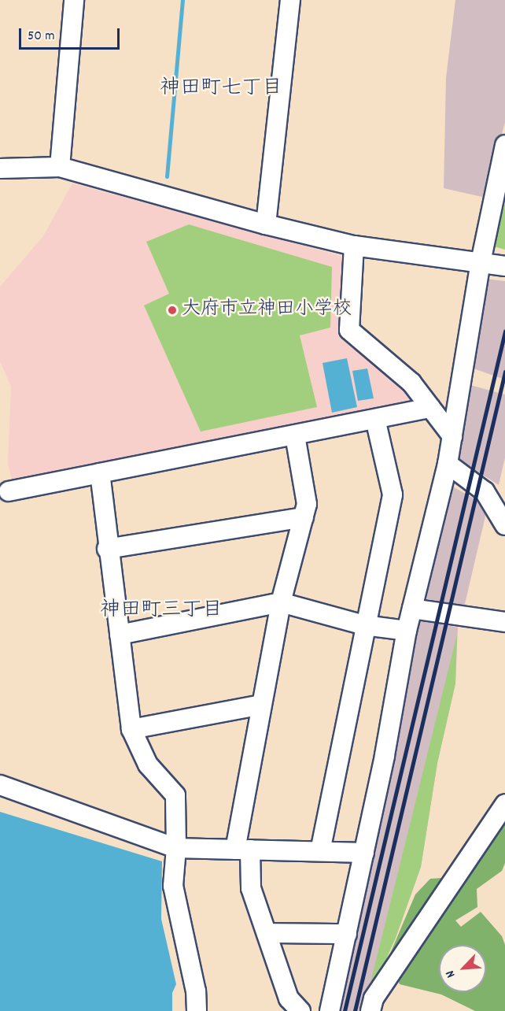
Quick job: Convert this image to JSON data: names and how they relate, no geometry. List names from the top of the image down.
{
  "districts": ["神田町七丁目", "神田町三丁目"],
  "places": ["大府市立神田小学校"],
  "scale_bar": "50 m",
  "north": "bottom left"
}
